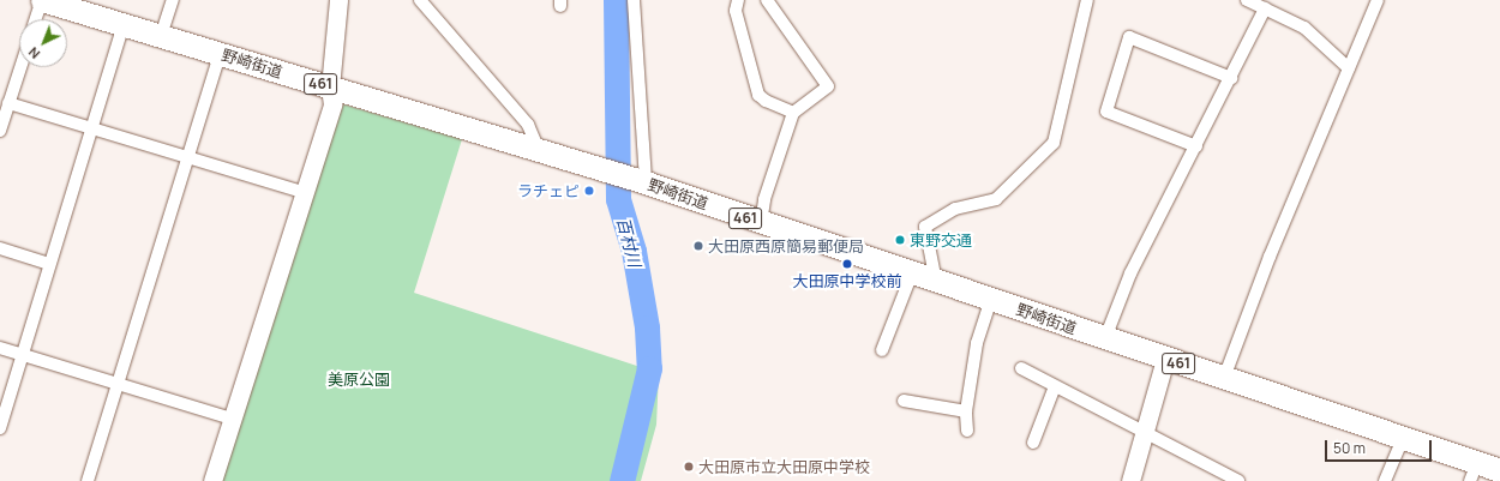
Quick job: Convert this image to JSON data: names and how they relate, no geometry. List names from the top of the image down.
{
  "streets": {
    "highway": ["野崎街道", "461"]
  },
  "water": ["百村川"],
  "parks": ["美原公園"],
  "places": [
    "ラチェピ",
    "東野交通",
    "大田原西原簡易郵便局",
    "大田原中学校前",
    "大田原市立大田原中学校"
  ],
  "scale_bar": "50 m",
  "north": "bottom left"
}
